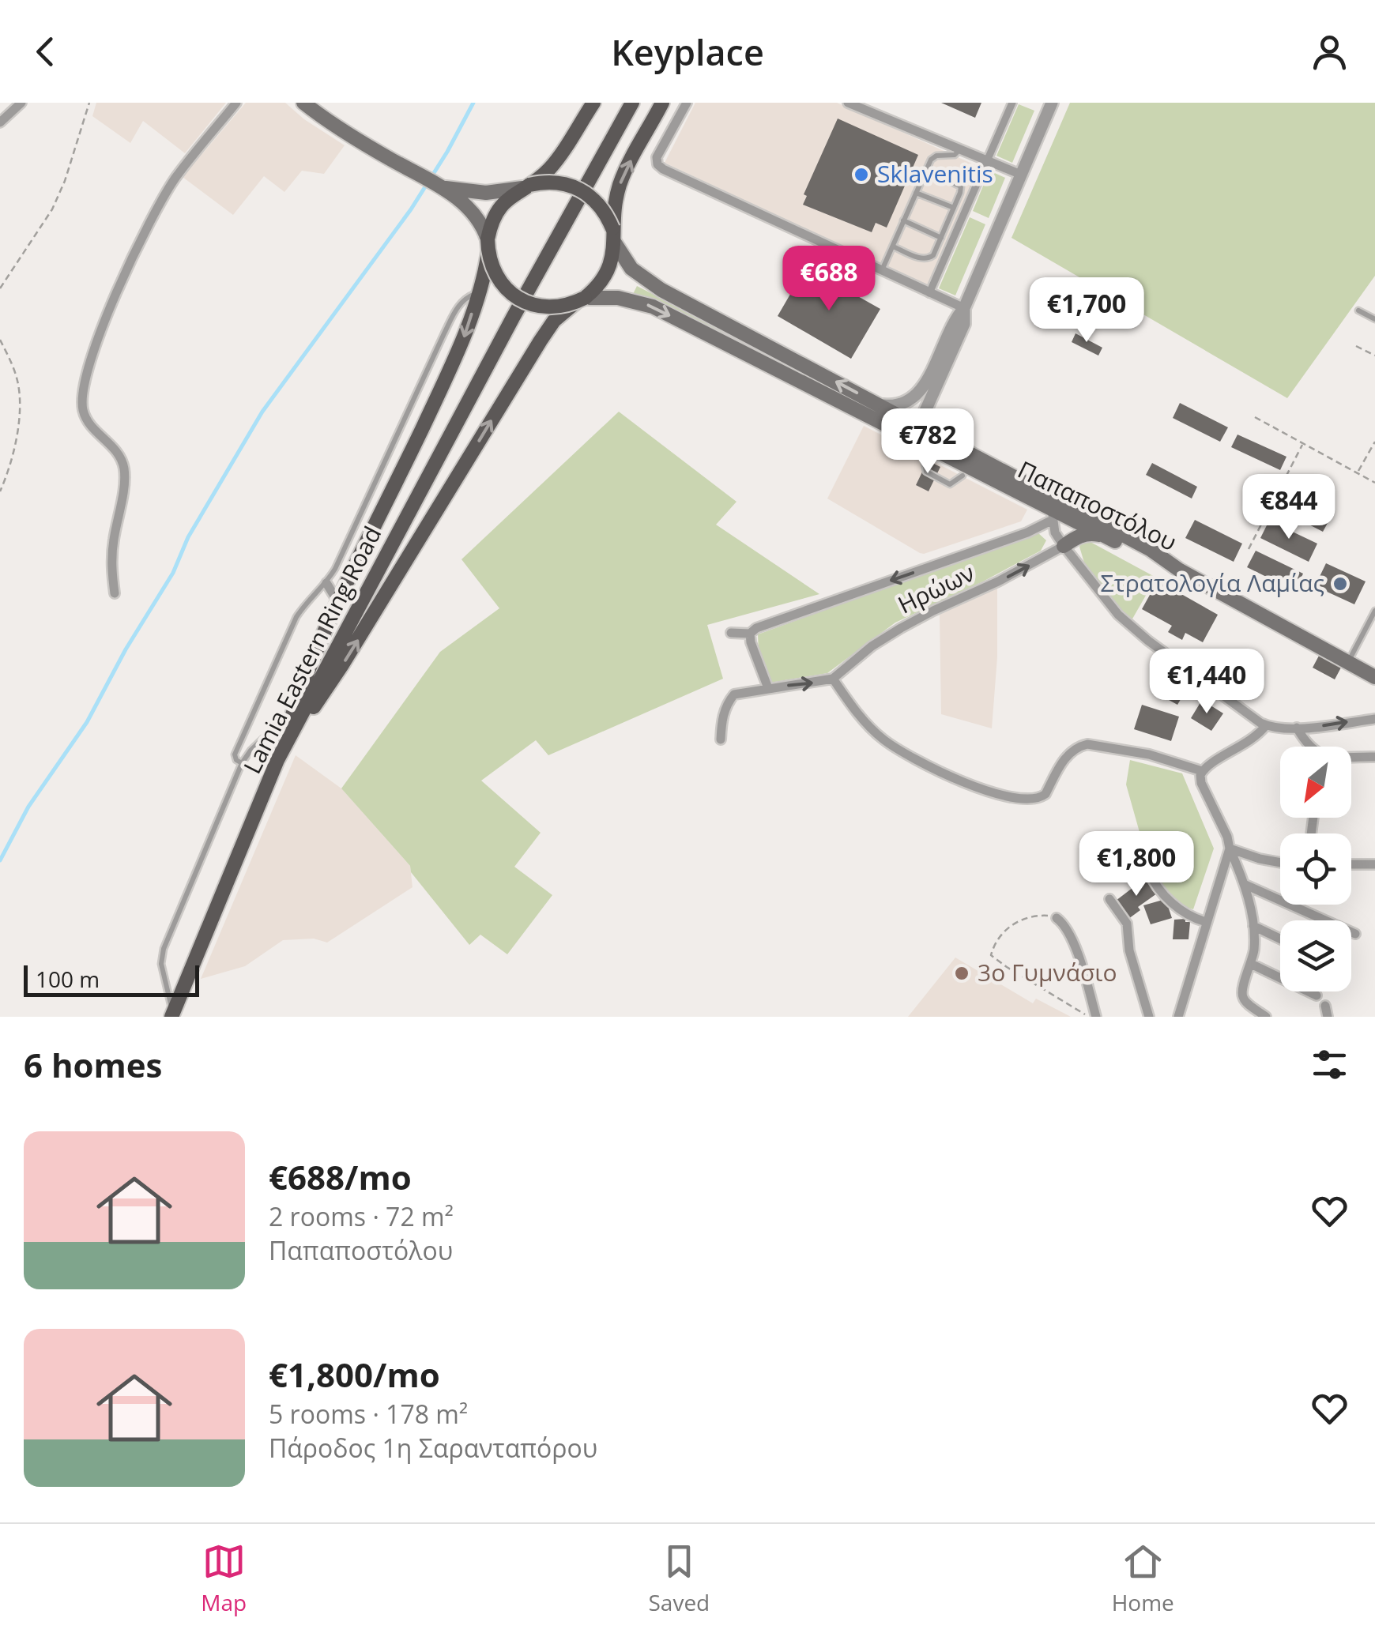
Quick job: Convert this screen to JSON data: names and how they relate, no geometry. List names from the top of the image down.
{
  "streets": {
    "main road": ["Παπαποστόλου", "Lamia Eastern Ring Road"],
    "street": ["Ηρώων"]
  },
  "places": ["Sklavenitis", "Στρατολογία Λαμίας", "3ο Γυμνάσιο"],
  "scale_bar": "100 m",
  "north": "bottom left",
  "page": {
    "header": "Keyplace",
    "price": [
      "€688",
      "€1,700",
      "€782",
      "€844",
      "€1,440",
      "€1,800"
    ],
    "scale": "100 m",
    "heading": "6 homes",
    "list": [
      {
        "name": "€688/mo",
        "note": "2 rooms · 72 m² · Παπαποστόλου"
      },
      {
        "name": "€1,800/mo",
        "note": "5 rooms · 178 m² · Πάροδος 1η Σαρανταπόρου"
      }
    ],
    "tabs": ["Map", "Saved", "Home"]
  }
}
